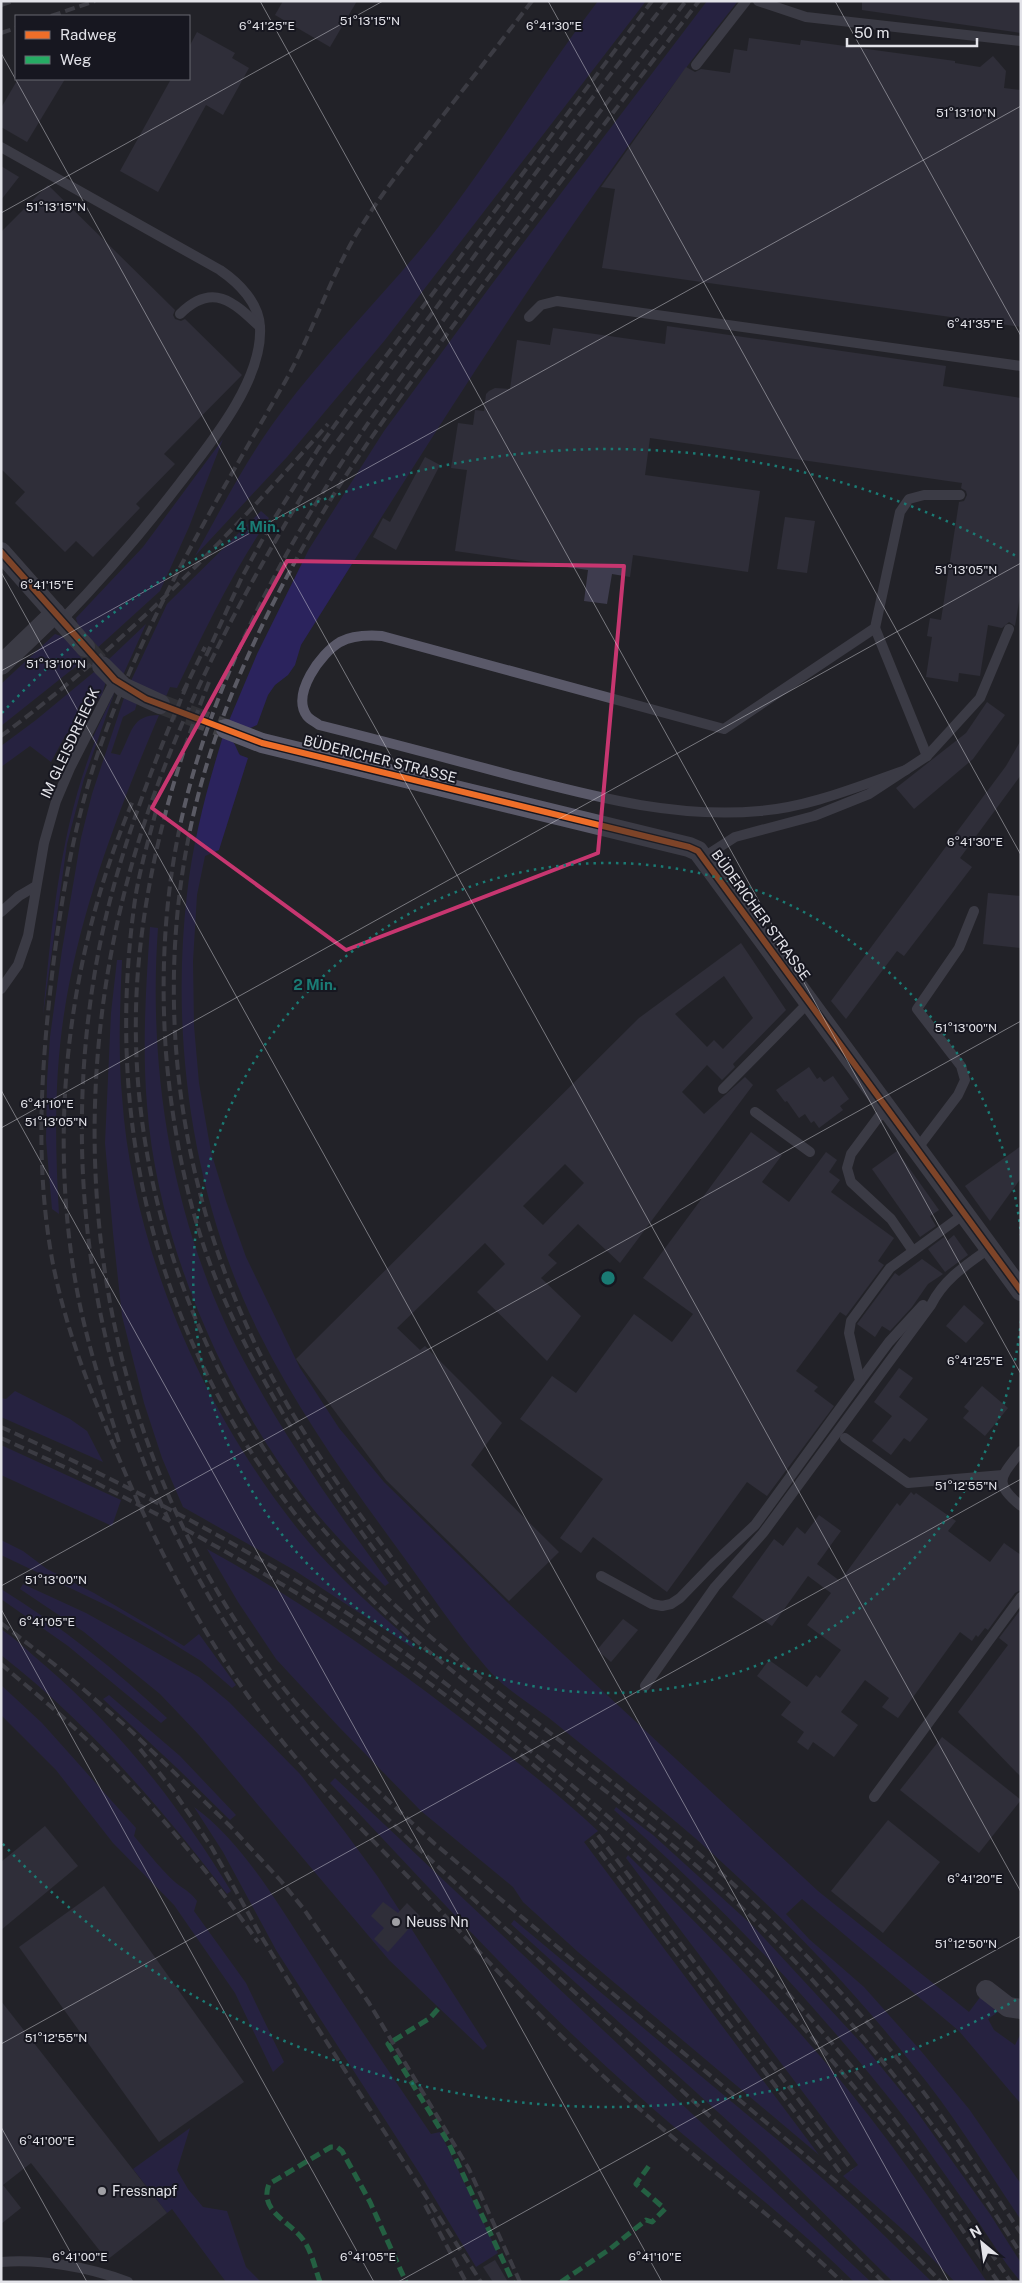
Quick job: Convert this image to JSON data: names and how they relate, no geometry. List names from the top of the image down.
{
  "streets": {
    "street": ["BÜDERICHER STRASSE"],
    "lane": ["IM GLEISDREIECK"]
  },
  "places": ["Neuss Nn", "Fressnapf"],
  "legend": ["Radweg", "Weg"],
  "scale_bar": "50 m",
  "north": "top left",
  "coordinates": [
    "51°13'15\"N",
    "6°41'25\"E",
    "6°41'30\"E",
    "51°13'10\"N",
    "6°41'35\"E",
    "51°13'05\"N",
    "6°41'15\"E",
    "51°13'00\"N",
    "6°41'10\"E",
    "51°12'55\"N",
    "6°41'05\"E",
    "6°41'20\"E",
    "51°12'50\"N",
    "6°41'00\"E"
  ],
  "rings": ["4 Min.", "2 Min."]
}
